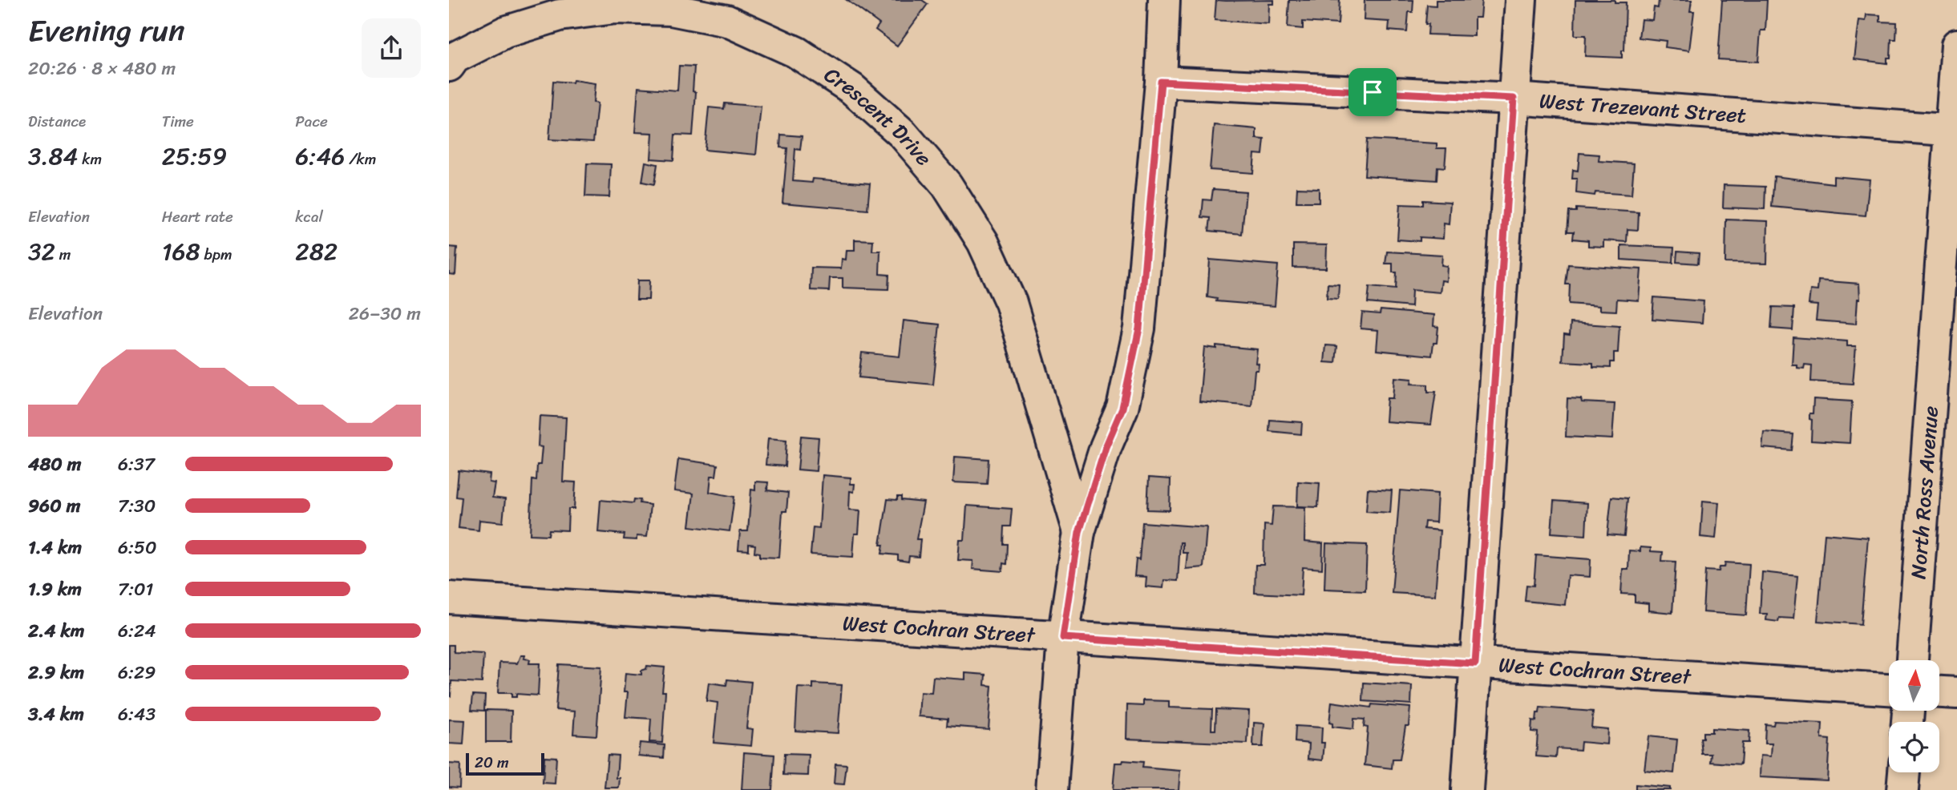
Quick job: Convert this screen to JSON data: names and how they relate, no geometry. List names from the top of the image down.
{
  "streets": {
    "street": [
      "West Trezevant Street",
      "Crescent Drive",
      "North Ross Avenue",
      "West Cochran Street"
    ]
  },
  "crossings": [
    ["West Trezevant Street", "North Ross Avenue"]
  ],
  "scale_bar": "20 m",
  "north": "top",
  "page": {
    "heading": ["Evening run", "20:26 · 8 × 480 m"],
    "stats": [
      ["Distance", "3.84 km"],
      ["Time", "25:59"],
      ["Pace", "6:46 /km"],
      ["Elevation", "32 m"],
      ["Heart rate", "168 bpm"],
      ["kcal", "282"]
    ],
    "chart": ["Elevation", "26–30 m"],
    "list": [
      {
        "name": "480 m",
        "note": "6:37"
      },
      {
        "name": "960 m",
        "note": "7:30"
      },
      {
        "name": "1.4 km",
        "note": "6:50"
      },
      {
        "name": "1.9 km",
        "note": "7:01"
      },
      {
        "name": "2.4 km",
        "note": "6:24"
      },
      {
        "name": "2.9 km",
        "note": "6:29"
      },
      {
        "name": "3.4 km",
        "note": "6:43"
      }
    ],
    "scale": "20 m"
  }
}
